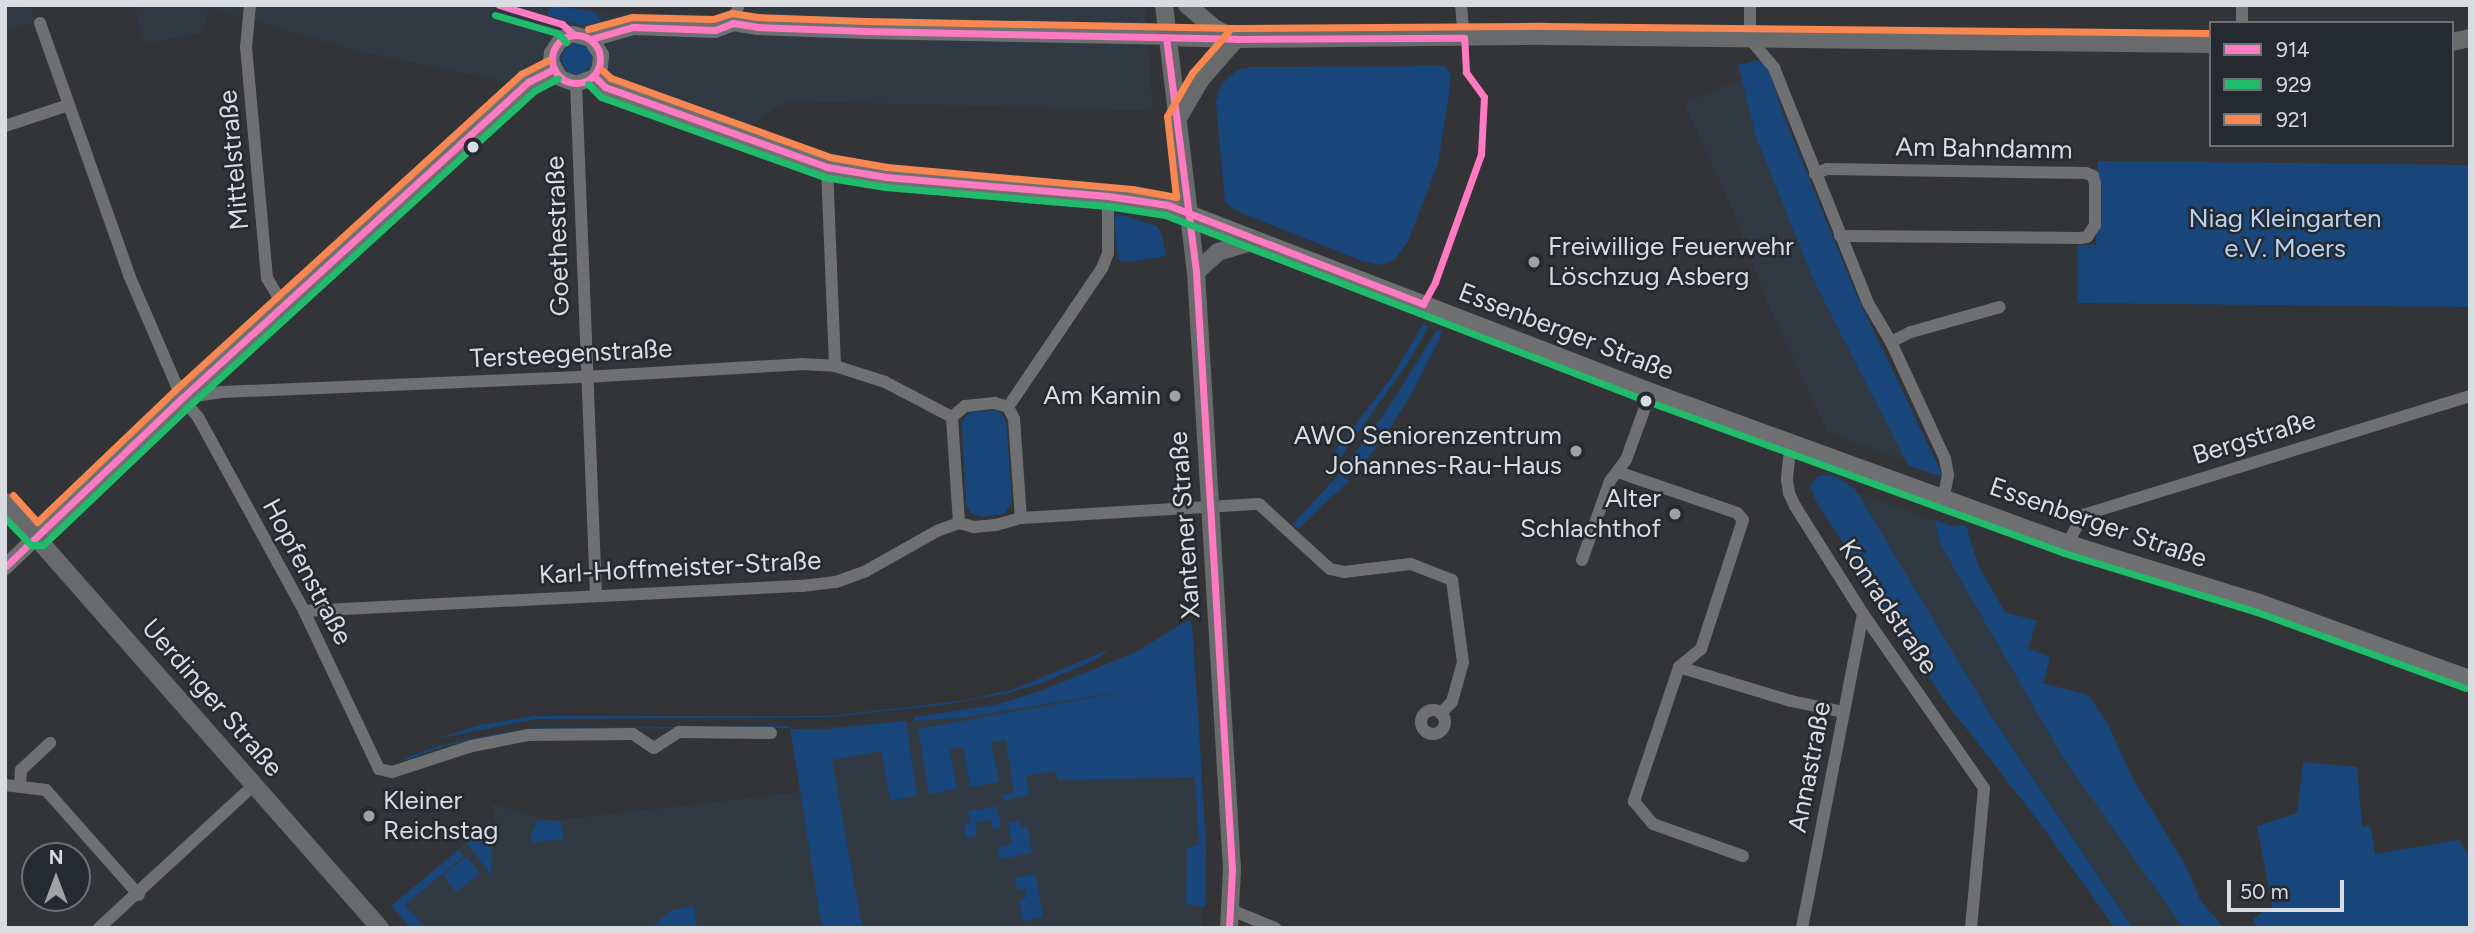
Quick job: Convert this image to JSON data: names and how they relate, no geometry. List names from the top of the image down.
{
  "streets": {
    "main road": ["Xantener Straße", "Uerdinger Straße"],
    "street": [
      "Am Bahndamm",
      "Mittelstraße",
      "Goethestraße",
      "Essenberger Straße",
      "Tersteegenstraße",
      "Bergstraße",
      "Karl-Hoffmeister-Straße",
      "Hopfenstraße",
      "Konradstraße",
      "Annastraße"
    ]
  },
  "crossings": [
    ["Goethestraße", "Essenberger Straße"],
    ["Goethestraße", "Tersteegenstraße"],
    ["Goethestraße", "Karl-Hoffmeister-Straße"],
    ["Essenberger Straße", "Bergstraße"],
    ["Essenberger Straße", "Xantener Straße"],
    ["Essenberger Straße", "Konradstraße"],
    ["Tersteegenstraße", "Hopfenstraße"],
    ["Xantener Straße", "Karl-Hoffmeister-Straße"],
    ["Karl-Hoffmeister-Straße", "Hopfenstraße"],
    ["Konradstraße", "Annastraße"]
  ],
  "parks": ["Niag Kleingarten e.V. Moers"],
  "places": [
    "Freiwillige Feuerwehr Löschzug Asberg",
    "Am Kamin",
    "AWO Seniorenzentrum Johannes-Rau-Haus",
    "Alter Schlachthof",
    "Kleiner Reichstag"
  ],
  "lines": ["transit line 914", "transit line 921", "transit line 929"],
  "legend": ["914", "929", "921"],
  "scale_bar": "50 m",
  "north": "top"
}
